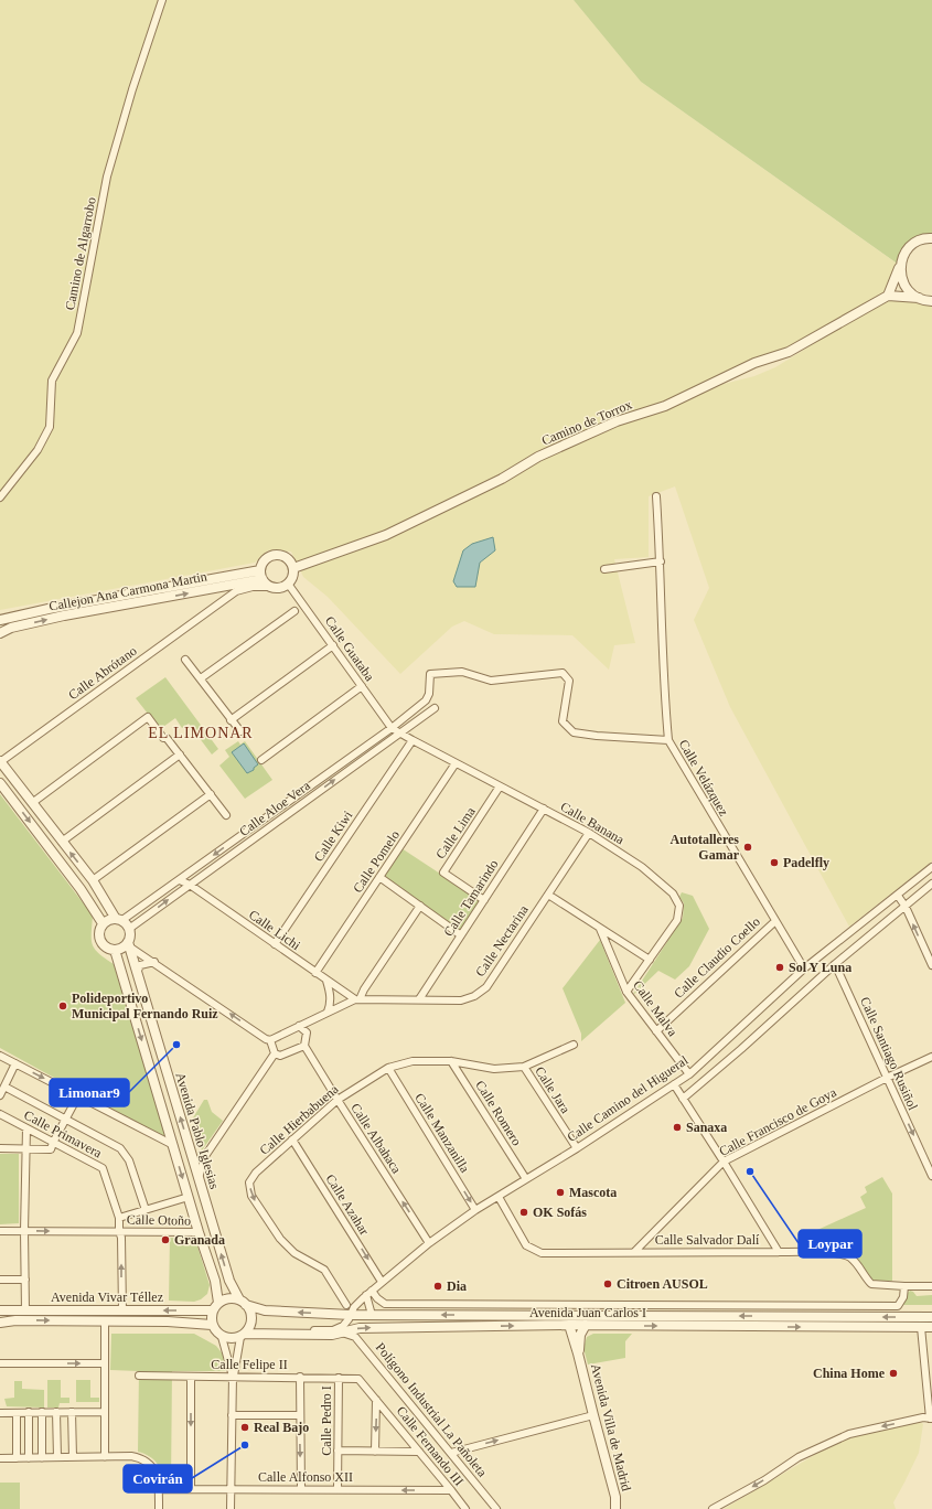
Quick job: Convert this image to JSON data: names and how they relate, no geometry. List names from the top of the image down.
{
  "streets": {
    "street": [
      "Camino de Algarrobo",
      "Camino de Torrox",
      "Callejon Ana Carmona Martin",
      "Calle Guataba",
      "Calle Abrótano",
      "Calle Velázquez",
      "Calle Aloe Vera",
      "Calle Banana",
      "Calle Lima",
      "Calle Kiwi",
      "Calle Pomelo",
      "Calle Tamarindo",
      "Calle Lichi",
      "Calle Nectarina",
      "Calle Claudio Coello",
      "Calle Malva",
      "Calle Santiago Rusiñol",
      "Calle Jara",
      "Calle Camino del Higueral",
      "Calle Romero",
      "Calle Hierbabuena",
      "Calle Francisco de Goya",
      "Avenida Pablo Iglesias",
      "Calle Manzanilla",
      "Calle Primavera",
      "Calle Albahaca",
      "Calle Azahar",
      "Calle Otoño",
      "Calle Salvador Dalí",
      "Avenida Vivar Téllez",
      "Avenida Juan Carlos I",
      "Calle Felipe II",
      "Polígono Industrial La Pañoleta",
      "Calle Pedro I",
      "Avenida Villa de Madrid",
      "Calle Fernando III",
      "Calle Alfonso XII"
    ]
  },
  "crossings": [
    ["Camino de Torrox", "Callejon Ana Carmona Martin"],
    ["Camino de Torrox", "Calle Guataba"],
    ["Camino de Torrox", "Calle Abrótano"],
    ["Callejon Ana Carmona Martin", "Calle Guataba"],
    ["Callejon Ana Carmona Martin", "Calle Abrótano"],
    ["Calle Guataba", "Calle Abrótano"],
    ["Calle Guataba", "Calle Aloe Vera"],
    ["Calle Guataba", "Calle Banana"],
    ["Calle Velázquez", "Calle Aloe Vera"],
    ["Calle Velázquez", "Calle Claudio Coello"],
    ["Calle Velázquez", "Calle Camino del Higueral"],
    ["Calle Aloe Vera", "Calle Banana"],
    ["Calle Aloe Vera", "Calle Lichi"],
    ["Calle Aloe Vera", "Avenida Pablo Iglesias"],
    ["Calle Banana", "Calle Lima"],
    ["Calle Banana", "Calle Kiwi"],
    ["Calle Banana", "Calle Pomelo"],
    ["Calle Banana", "Calle Tamarindo"],
    ["Calle Banana", "Calle Nectarina"],
    ["Calle Banana", "Calle Malva"],
    ["Calle Lima", "Calle Tamarindo"],
    ["Calle Kiwi", "Calle Lichi"],
    ["Calle Pomelo", "Calle Lichi"],
    ["Calle Tamarindo", "Calle Nectarina"],
    ["Calle Lichi", "Calle Nectarina"],
    ["Calle Nectarina", "Calle Malva"],
    ["Calle Nectarina", "Calle Albahaca"],
    ["Calle Claudio Coello", "Calle Malva"],
    ["Calle Malva", "Calle Camino del Higueral"],
    ["Calle Santiago Rusiñol", "Calle Francisco de Goya"],
    ["Calle Jara", "Calle Camino del Higueral"],
    ["Calle Jara", "Calle Hierbabuena"],
    ["Calle Camino del Higueral", "Calle Romero"],
    ["Calle Camino del Higueral", "Calle Hierbabuena"],
    ["Calle Camino del Higueral", "Calle Manzanilla"],
    ["Calle Camino del Higueral", "Calle Albahaca"],
    ["Calle Camino del Higueral", "Calle Azahar"],
    ["Calle Camino del Higueral", "Calle Salvador Dalí"],
    ["Calle Camino del Higueral", "Avenida Juan Carlos I"],
    ["Calle Romero", "Calle Hierbabuena"],
    ["Calle Hierbabuena", "Calle Manzanilla"],
    ["Calle Hierbabuena", "Calle Albahaca"],
    ["Calle Hierbabuena", "Calle Azahar"],
    ["Calle Francisco de Goya", "Calle Salvador Dalí"],
    ["Avenida Pablo Iglesias", "Calle Otoño"],
    ["Avenida Pablo Iglesias", "Avenida Vivar Téllez"],
    ["Avenida Pablo Iglesias", "Avenida Juan Carlos I"],
    ["Calle Primavera", "Calle Otoño"],
    ["Calle Primavera", "Avenida Vivar Téllez"],
    ["Avenida Vivar Téllez", "Avenida Juan Carlos I"],
    ["Avenida Juan Carlos I", "Polígono Industrial La Pañoleta"],
    ["Avenida Juan Carlos I", "Avenida Villa de Madrid"],
    ["Calle Felipe II", "Calle Pedro I"],
    ["Calle Felipe II", "Calle Fernando III"],
    ["Calle Pedro I", "Calle Alfonso XII"],
    ["Calle Fernando III", "Calle Alfonso XII"]
  ],
  "one_way": [
    "Calle Santiago Rusiñol",
    "Calle Manzanilla",
    "Calle Albahaca",
    "Calle Azahar",
    "Calle Otoño"
  ],
  "districts": ["EL LIMONAR"],
  "places": [
    "Autotalleres Gamar",
    "Padelfly",
    "Sol Y Luna",
    "Polideportivo Municipal Fernando Ruiz",
    "Limonar9",
    "Sanaxa",
    "Loypar",
    "Mascota",
    "OK Sofás",
    "Granada",
    "Citroen AUSOL",
    "Dia",
    "China Home",
    "Real Bajo",
    "Covirán"
  ]
}
